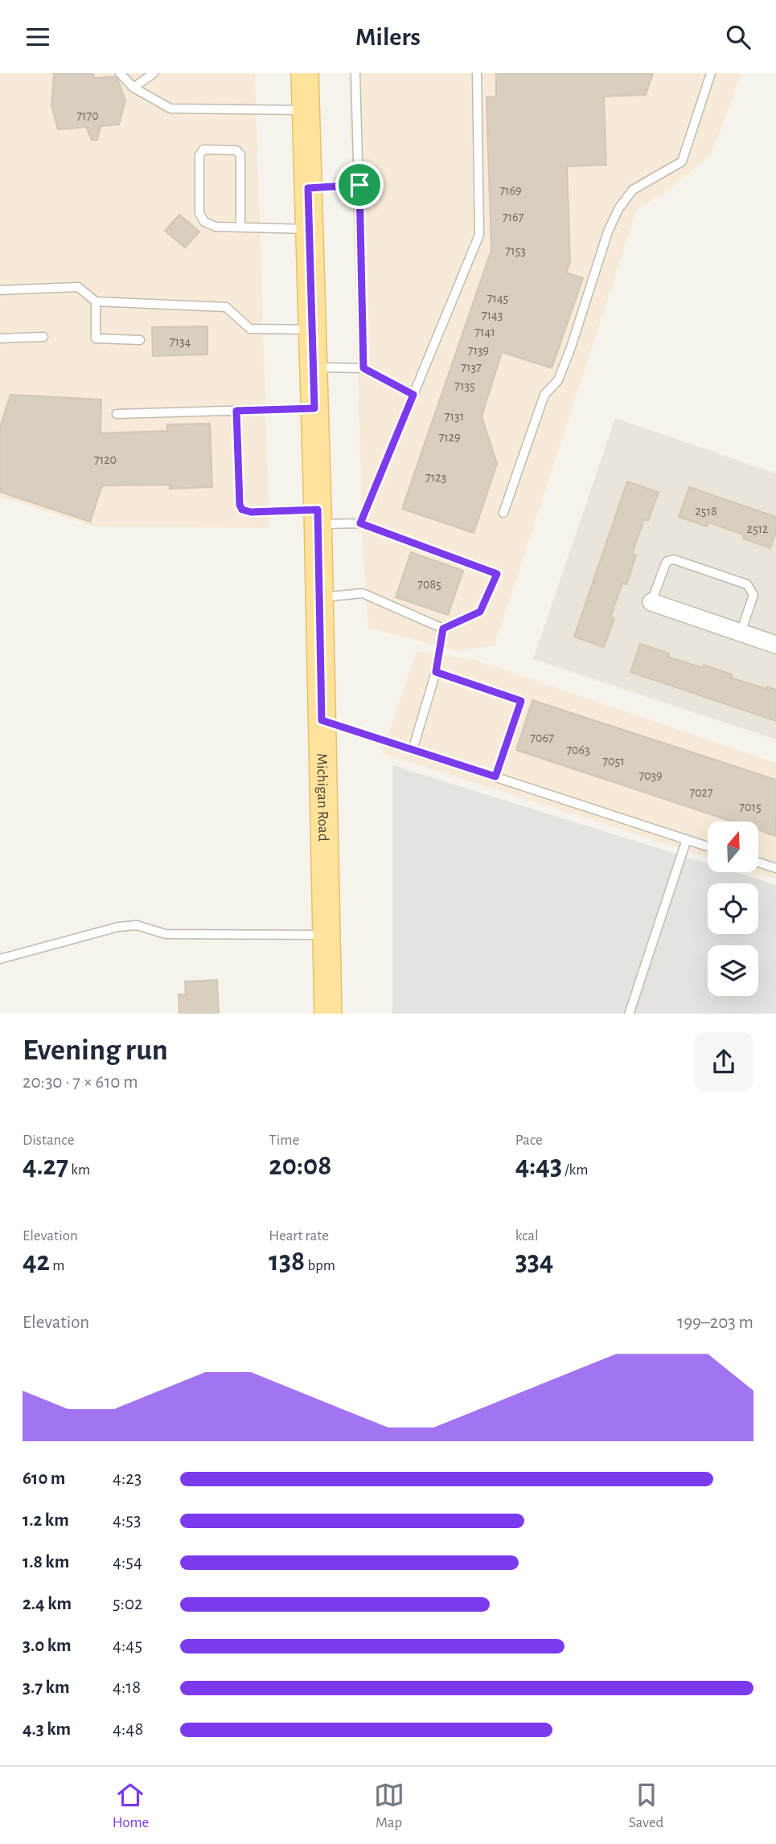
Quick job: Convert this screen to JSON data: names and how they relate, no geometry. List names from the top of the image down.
{
  "streets": {
    "main road": ["Michigan Road"]
  },
  "house_numbers": [
    "7170",
    "7169",
    "7167",
    "7153",
    "7145",
    "7143",
    "7141",
    "7134",
    "7139",
    "7137",
    "7135",
    "7131",
    "7129",
    "7120",
    "7123",
    "2518",
    "2512",
    "7085",
    "7067",
    "7063",
    "7051",
    "7039",
    "7027",
    "7015"
  ],
  "north": "top",
  "page": {
    "header": "Milers",
    "heading": ["Evening run", "20:30 · 7 × 610 m"],
    "stats": [
      ["Distance", "4.27 km"],
      ["Time", "20:08"],
      ["Pace", "4:43 /km"],
      ["Elevation", "42 m"],
      ["Heart rate", "138 bpm"],
      ["kcal", "334"]
    ],
    "chart": ["Elevation", "199–203 m"],
    "list": [
      {
        "name": "610 m",
        "note": "4:23"
      },
      {
        "name": "1.2 km",
        "note": "4:53"
      },
      {
        "name": "1.8 km",
        "note": "4:54"
      },
      {
        "name": "2.4 km",
        "note": "5:02"
      },
      {
        "name": "3.0 km",
        "note": "4:45"
      },
      {
        "name": "3.7 km",
        "note": "4:18"
      },
      {
        "name": "4.3 km",
        "note": "4:48"
      }
    ],
    "tabs": ["Home", "Map", "Saved"]
  }
}
